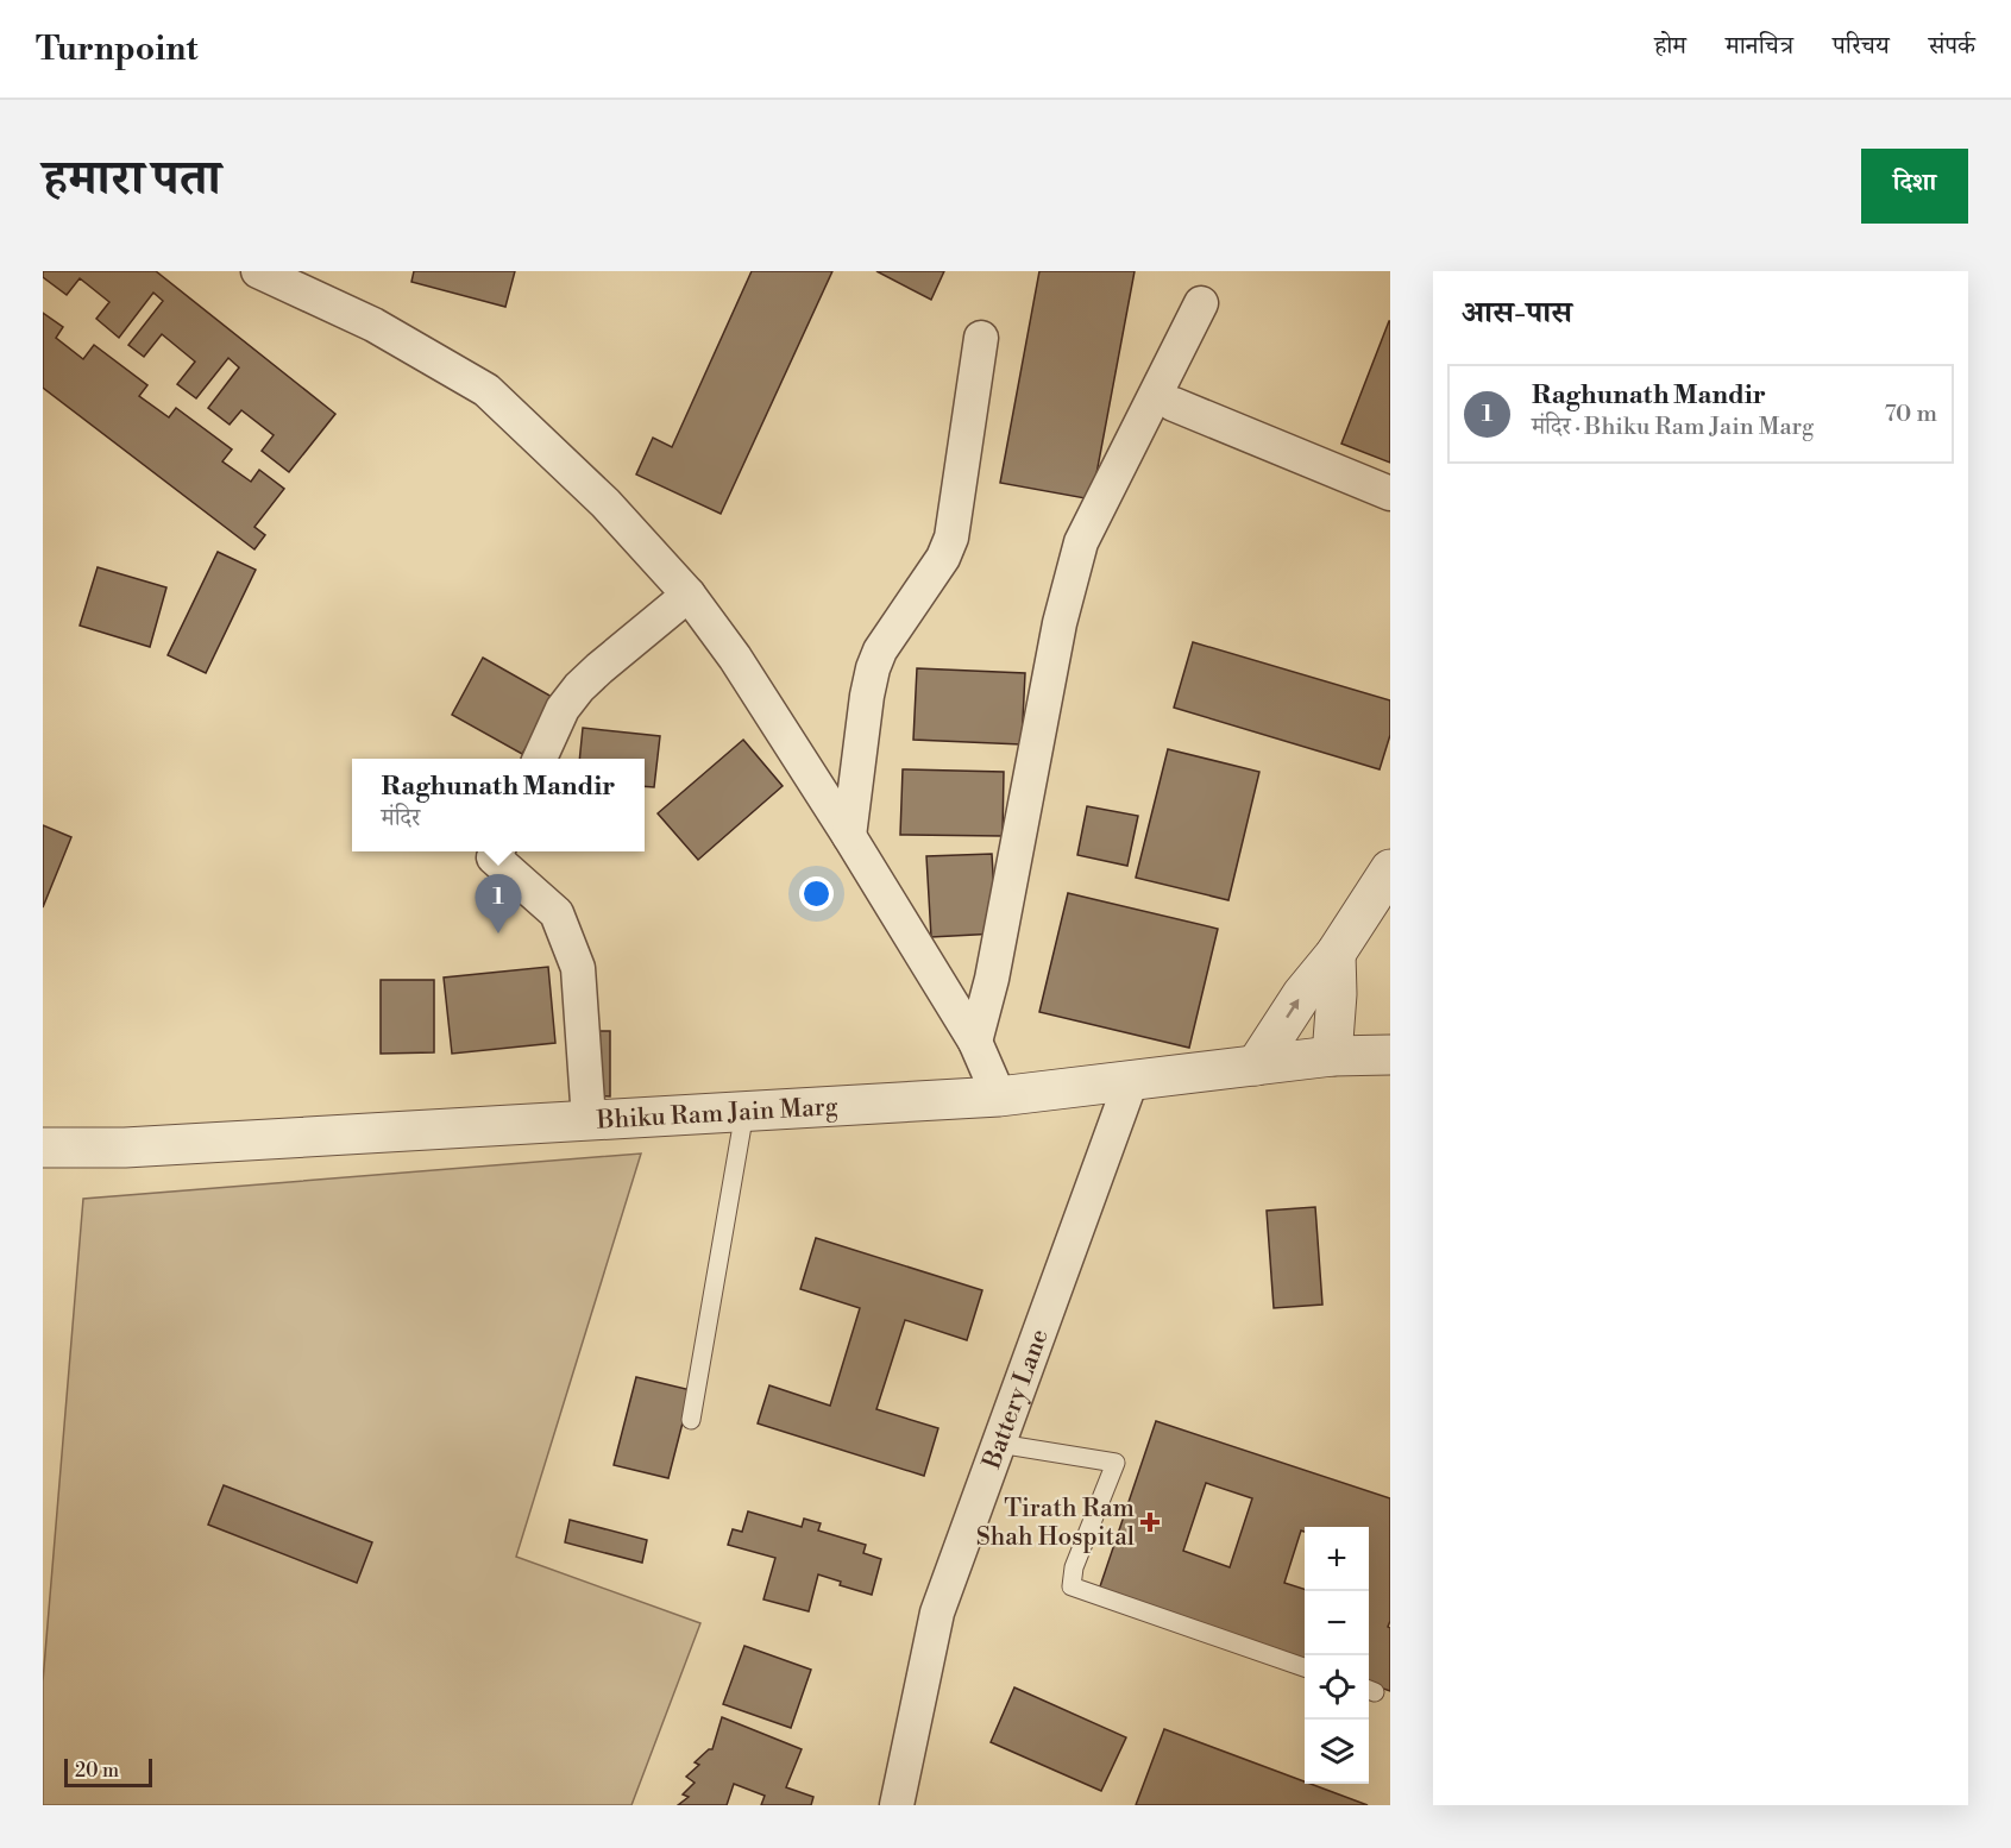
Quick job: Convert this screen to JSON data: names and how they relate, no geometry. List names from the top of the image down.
{
  "streets": {
    "street": ["Bhiku Ram Jain Marg", "Battery Lane"]
  },
  "crossings": [
    ["Bhiku Ram Jain Marg", "Battery Lane"]
  ],
  "places": {
    "health": ["Tirath Ram Shah Hospital"]
  },
  "scale_bar": "20 m",
  "page": {
    "header": "Turnpoint",
    "nav": [
      "होम",
      "मानचित्र",
      "परिचय",
      "संपर्क"
    ],
    "title": "हमारा पता",
    "buttons": "दिशा",
    "heading": "आस-पास",
    "list": [
      {
        "mark": "1",
        "name": "Raghunath Mandir",
        "note": "मंदिर · Bhiku Ram Jain Marg",
        "value": "70 m"
      }
    ],
    "popup": ["Raghunath Mandir", "मंदिर"],
    "pins": "1",
    "map_buttons": ["+", "−"],
    "scale": "20 m"
  }
}
